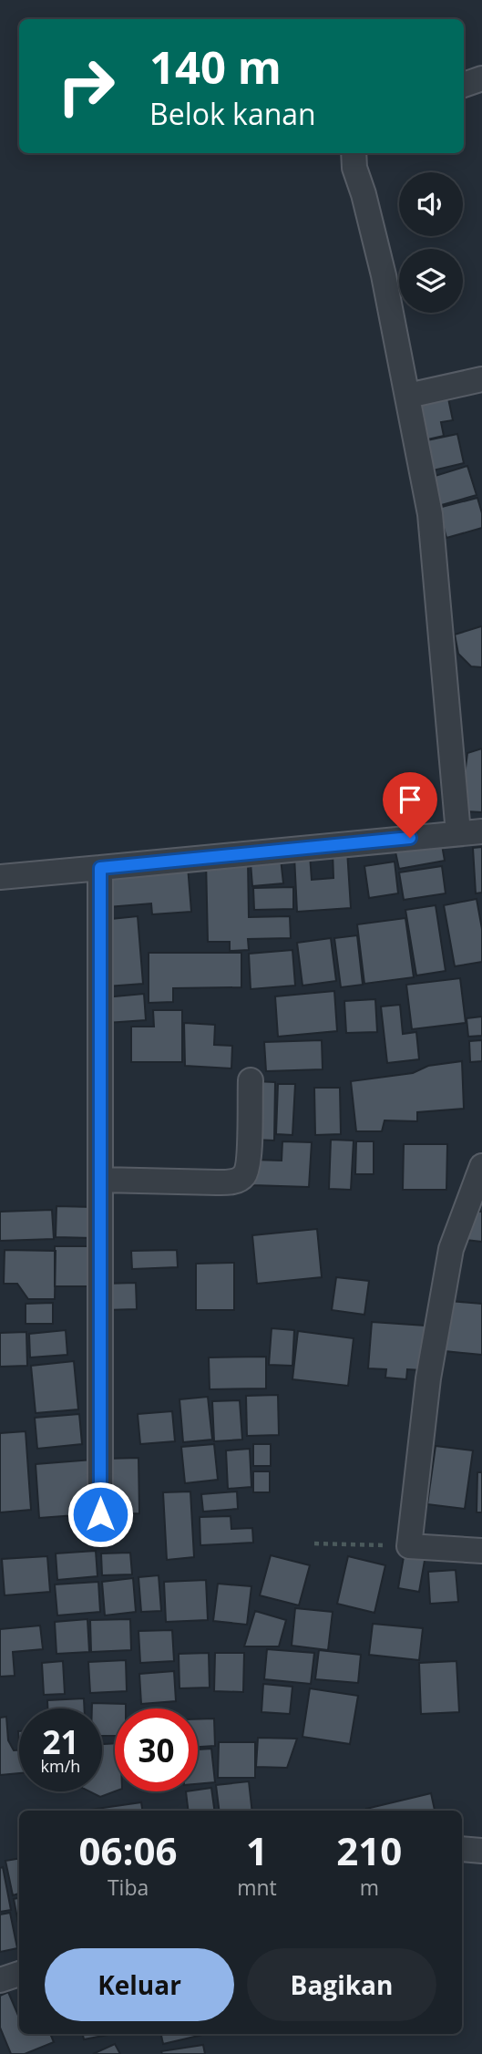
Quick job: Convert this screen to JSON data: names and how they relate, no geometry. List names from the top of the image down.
{
  "page": {
    "turn": ["140 m", "Belok kanan"],
    "speed": "21 km/h",
    "limit": "30",
    "eta": [
      "06:06",
      "Tiba",
      "1",
      "mnt",
      "210",
      "m"
    ],
    "buttons": ["Keluar", "Bagikan"]
  }
}
